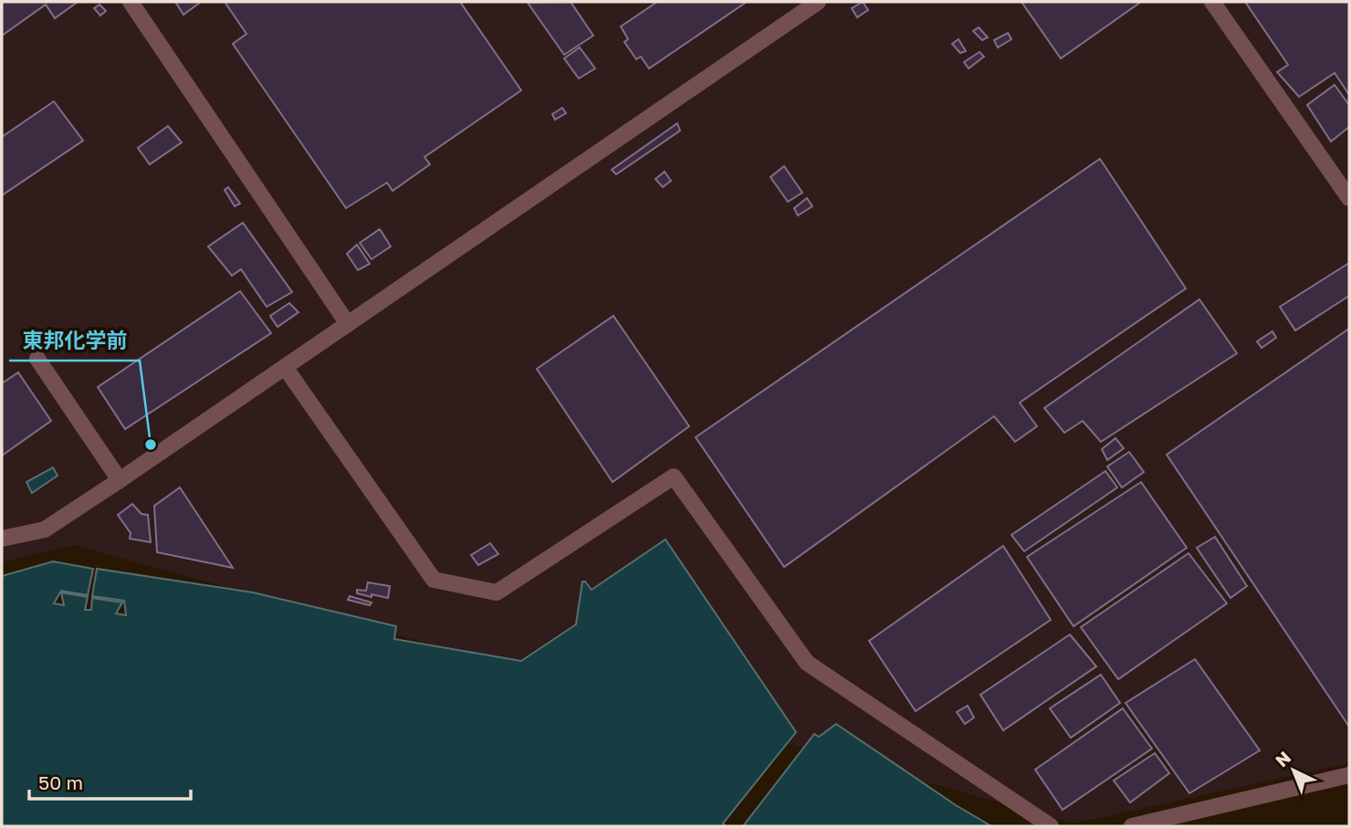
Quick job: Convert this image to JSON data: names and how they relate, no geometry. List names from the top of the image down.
{
  "places": ["東邦化学前"],
  "scale_bar": "50 m",
  "north": "top left"
}
